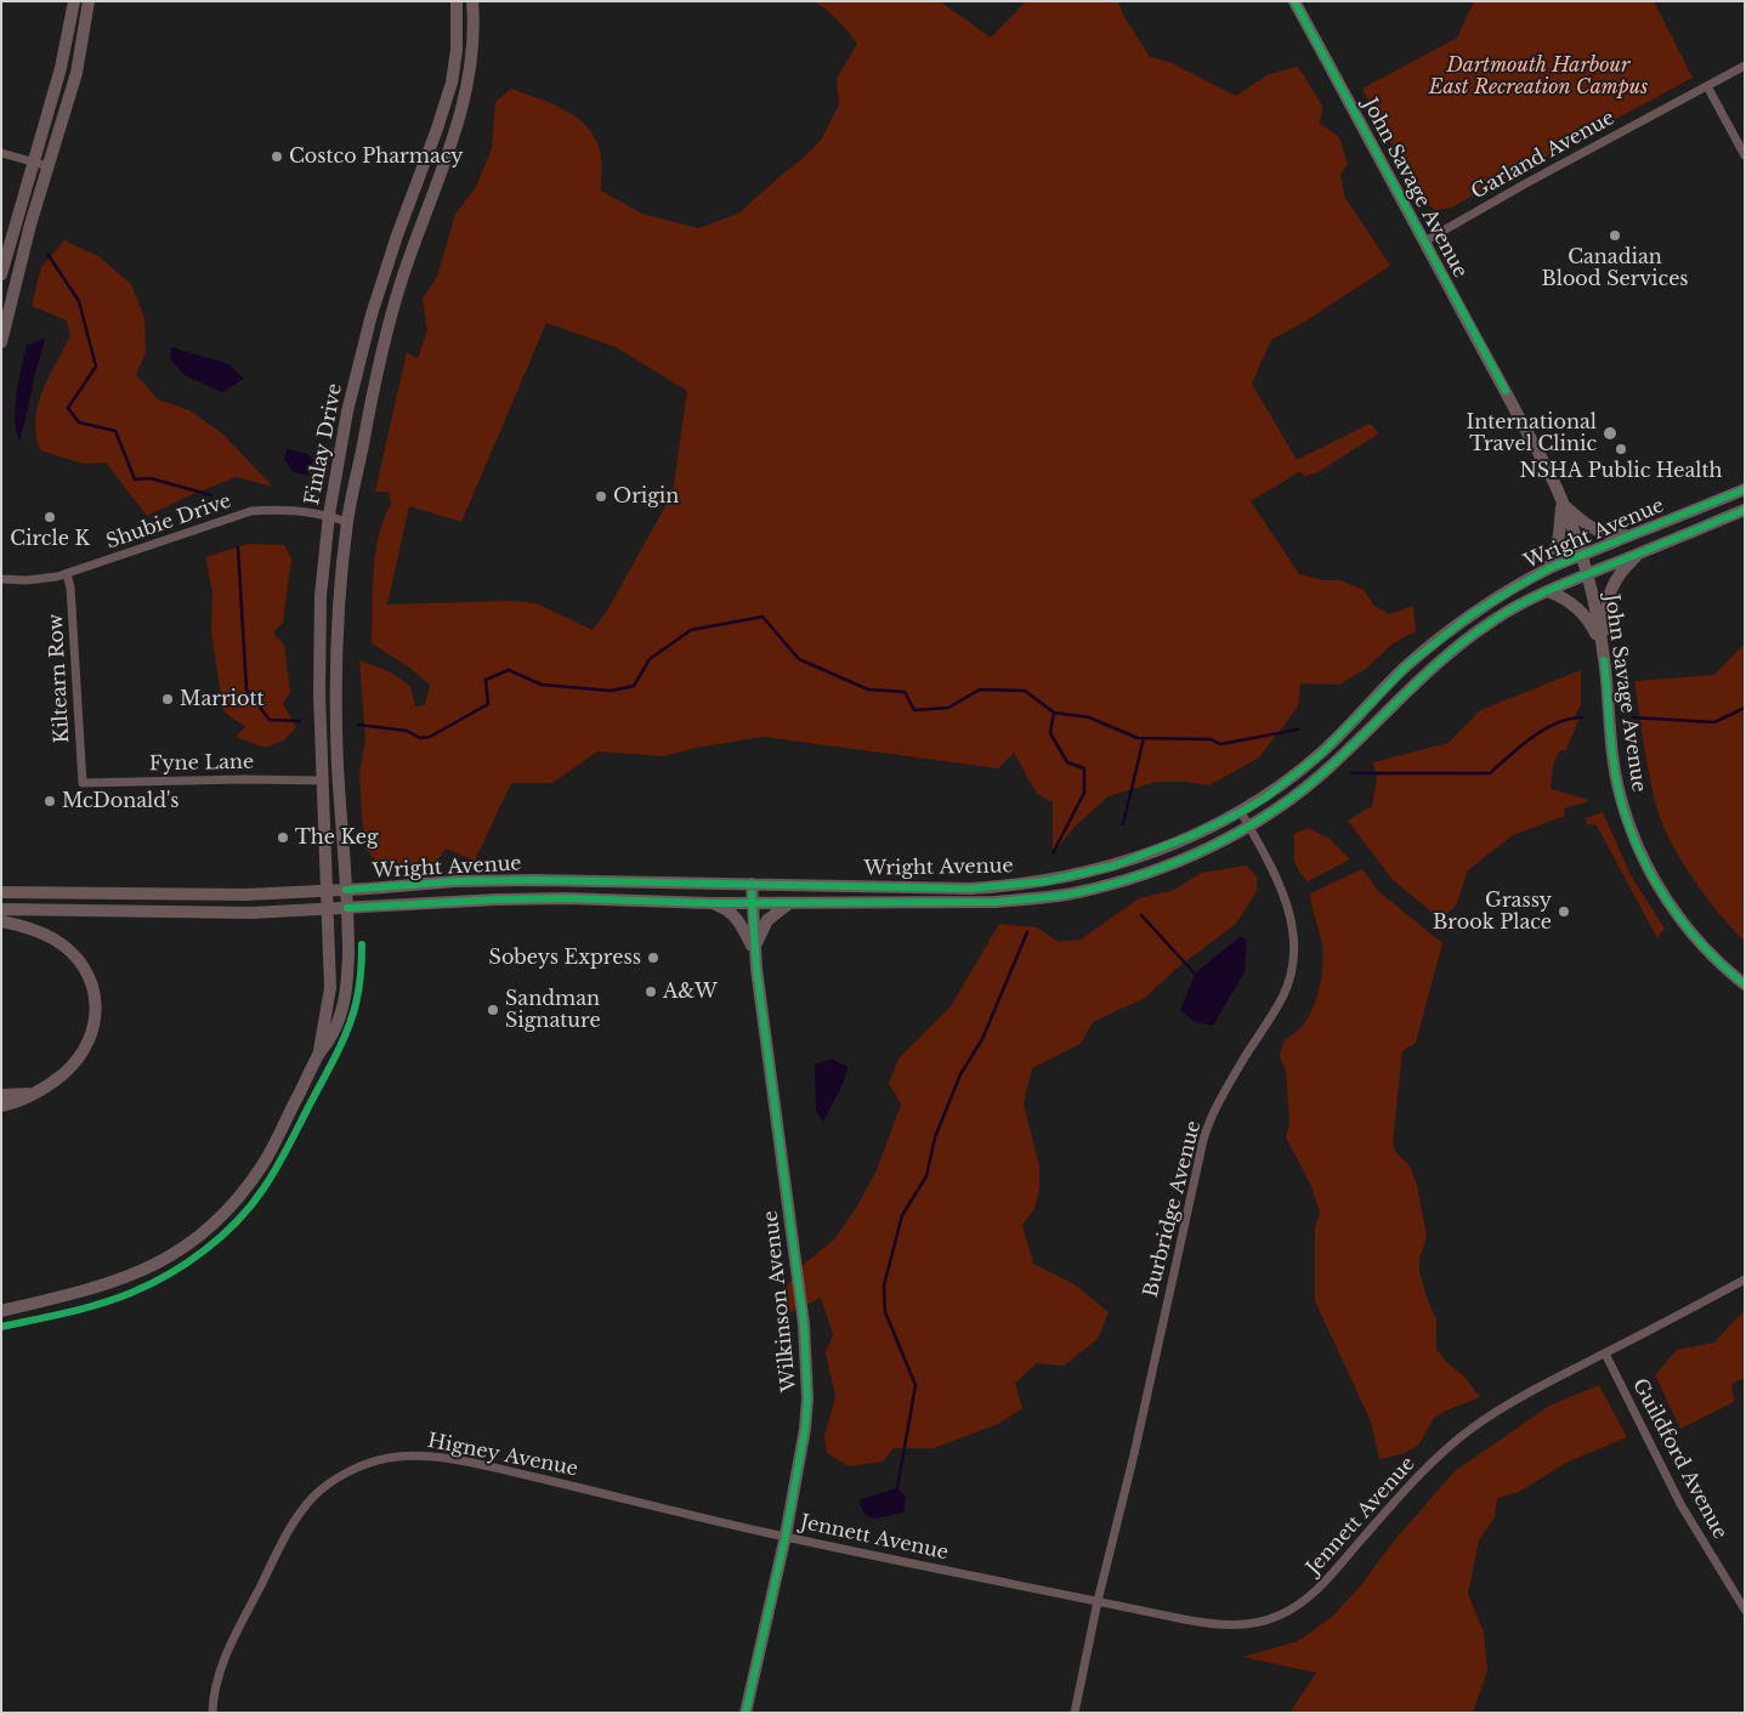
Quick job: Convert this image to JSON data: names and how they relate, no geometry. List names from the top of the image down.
{
  "streets": {
    "main road": [
      "John Savage Avenue",
      "Finlay Drive",
      "Wright Avenue",
      "Wilkinson Avenue"
    ],
    "street": [
      "Garland Avenue",
      "Shubie Drive",
      "Kiltearn Row",
      "Fyne Lane",
      "Burbridge Avenue",
      "Higney Avenue",
      "Guildford Avenue",
      "Jennett Avenue"
    ]
  },
  "crossings": [
    ["Garland Avenue", "John Savage Avenue"],
    ["John Savage Avenue", "Wright Avenue"],
    ["Finlay Drive", "Shubie Drive"],
    ["Finlay Drive", "Wright Avenue"],
    ["Finlay Drive", "Fyne Lane"],
    ["Shubie Drive", "Kiltearn Row"],
    ["Wright Avenue", "Burbridge Avenue"],
    ["Wright Avenue", "Wilkinson Avenue"],
    ["Kiltearn Row", "Fyne Lane"],
    ["Burbridge Avenue", "Jennett Avenue"],
    ["Wilkinson Avenue", "Higney Avenue"],
    ["Wilkinson Avenue", "Jennett Avenue"],
    ["Higney Avenue", "Jennett Avenue"],
    ["Guildford Avenue", "Jennett Avenue"]
  ],
  "parks": ["Dartmouth Harbour East Recreation Campus"],
  "places": [
    "Costco Pharmacy",
    "Canadian Blood Services",
    "International Travel Clinic",
    "NSHA Public Health",
    "Origin",
    "Circle K",
    "Marriott",
    "McDonald's",
    "The Keg",
    "Grassy Brook Place",
    "Sobeys Express",
    "A&W",
    "Sandman Signature"
  ]
}
